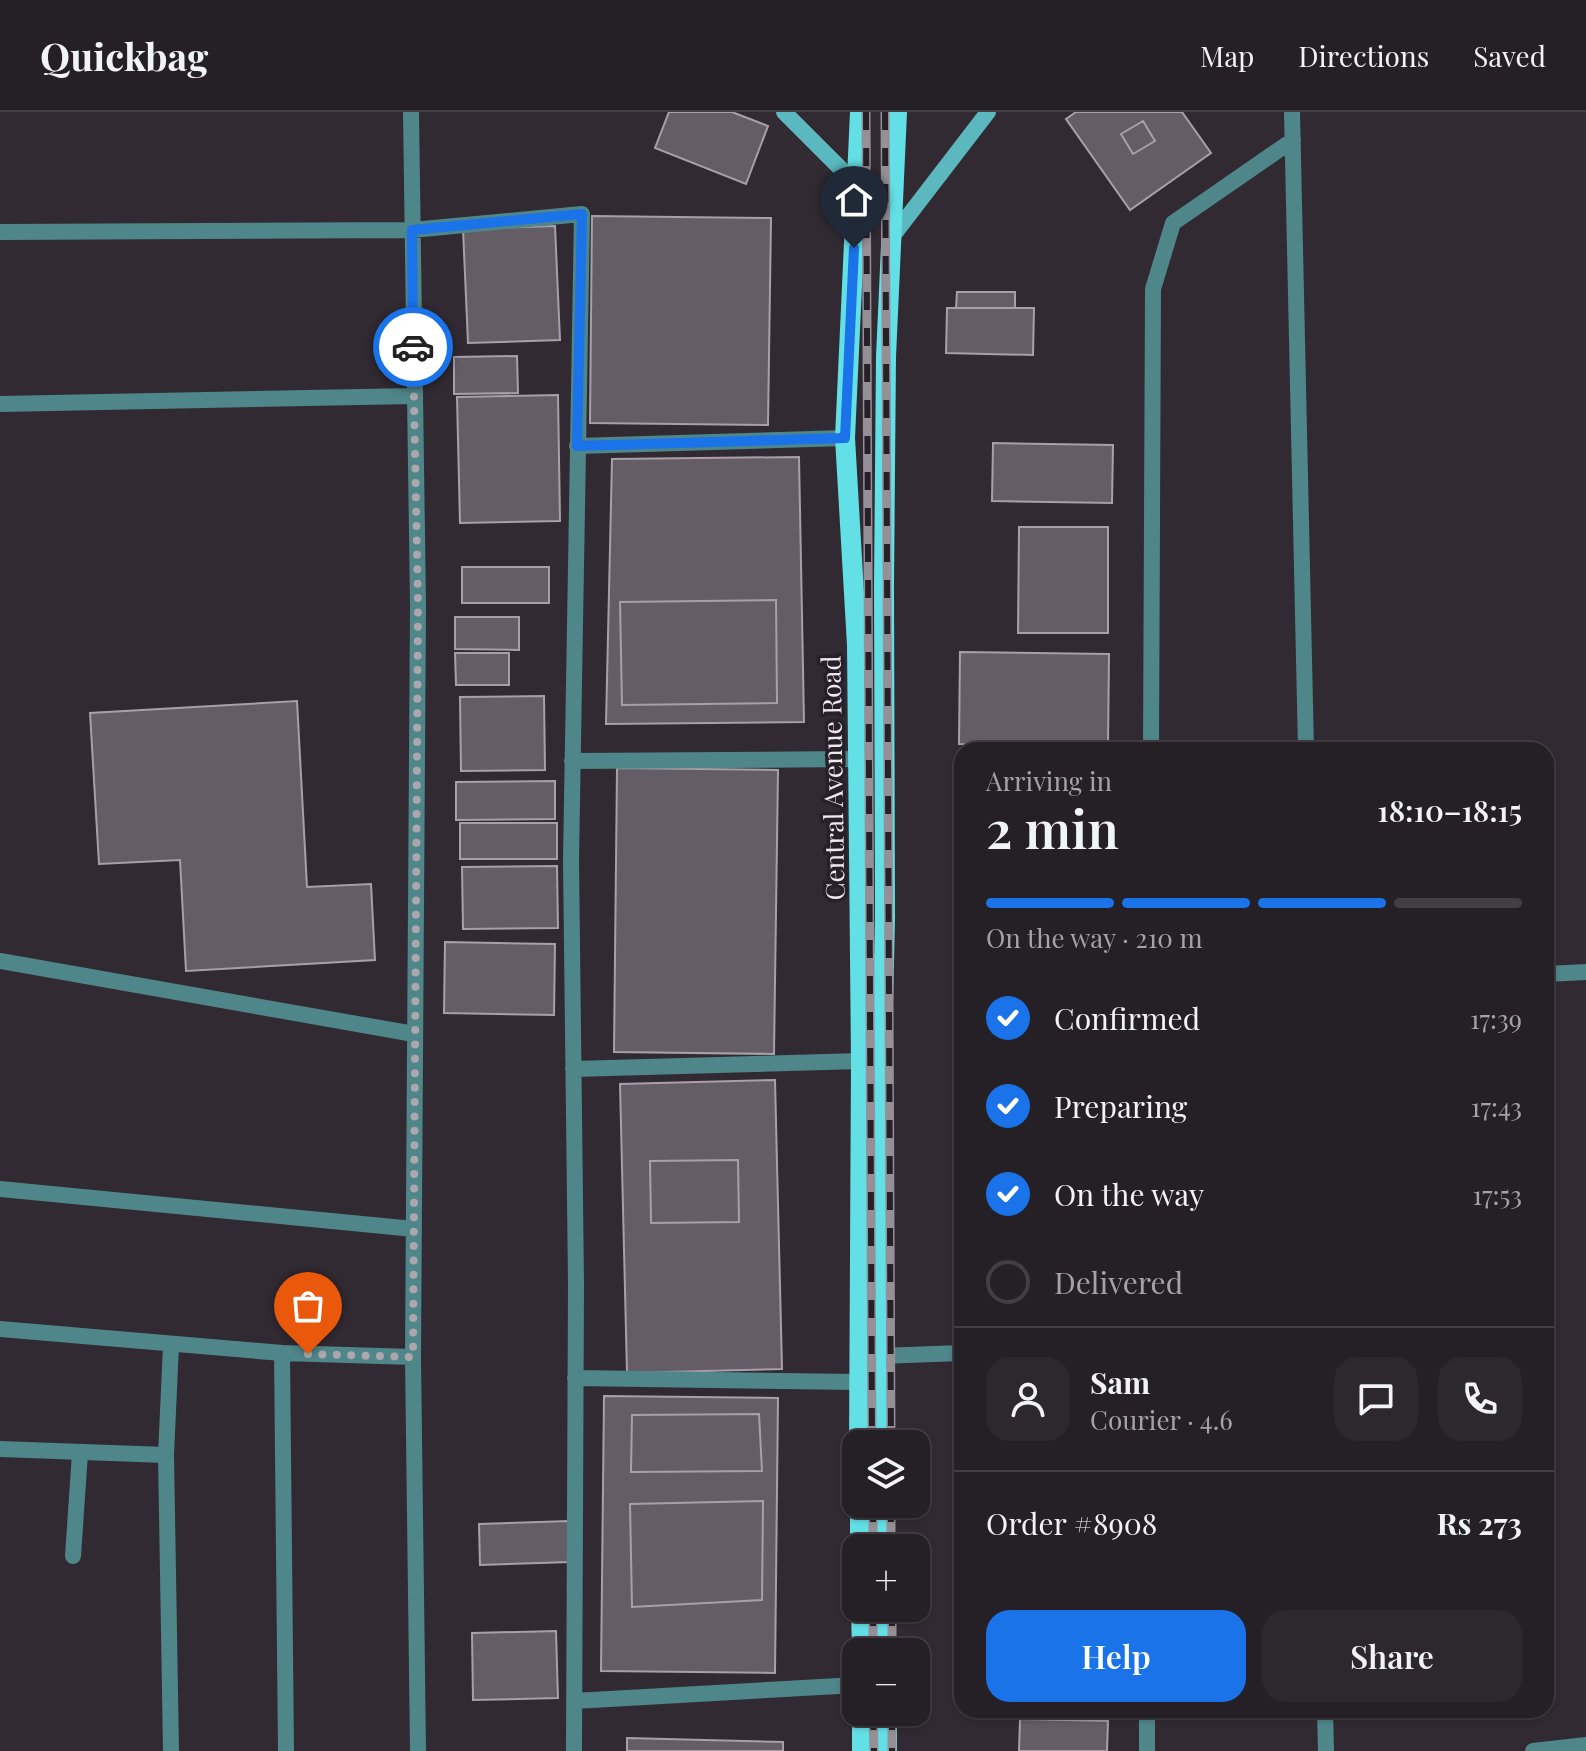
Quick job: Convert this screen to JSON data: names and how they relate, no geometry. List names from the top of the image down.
{
  "streets": {
    "main road": ["Central Avenue Road"]
  },
  "page": {
    "header": "Quickbag",
    "nav": ["Map", "Directions", "Saved"],
    "heading": ["2 min", "Arriving in", "18:10–18:15"],
    "panel": [
      "Sam",
      "Courier · 4.6",
      "Order #8908",
      "Rs 273"
    ],
    "bar": "On the way · 210 m",
    "list": [
      ["Confirmed", "17:39"],
      ["Preparing", "17:43"],
      ["On the way", "17:53"],
      "Delivered"
    ],
    "map_buttons": ["+", "−"],
    "buttons": ["Help", "Share"]
  }
}
